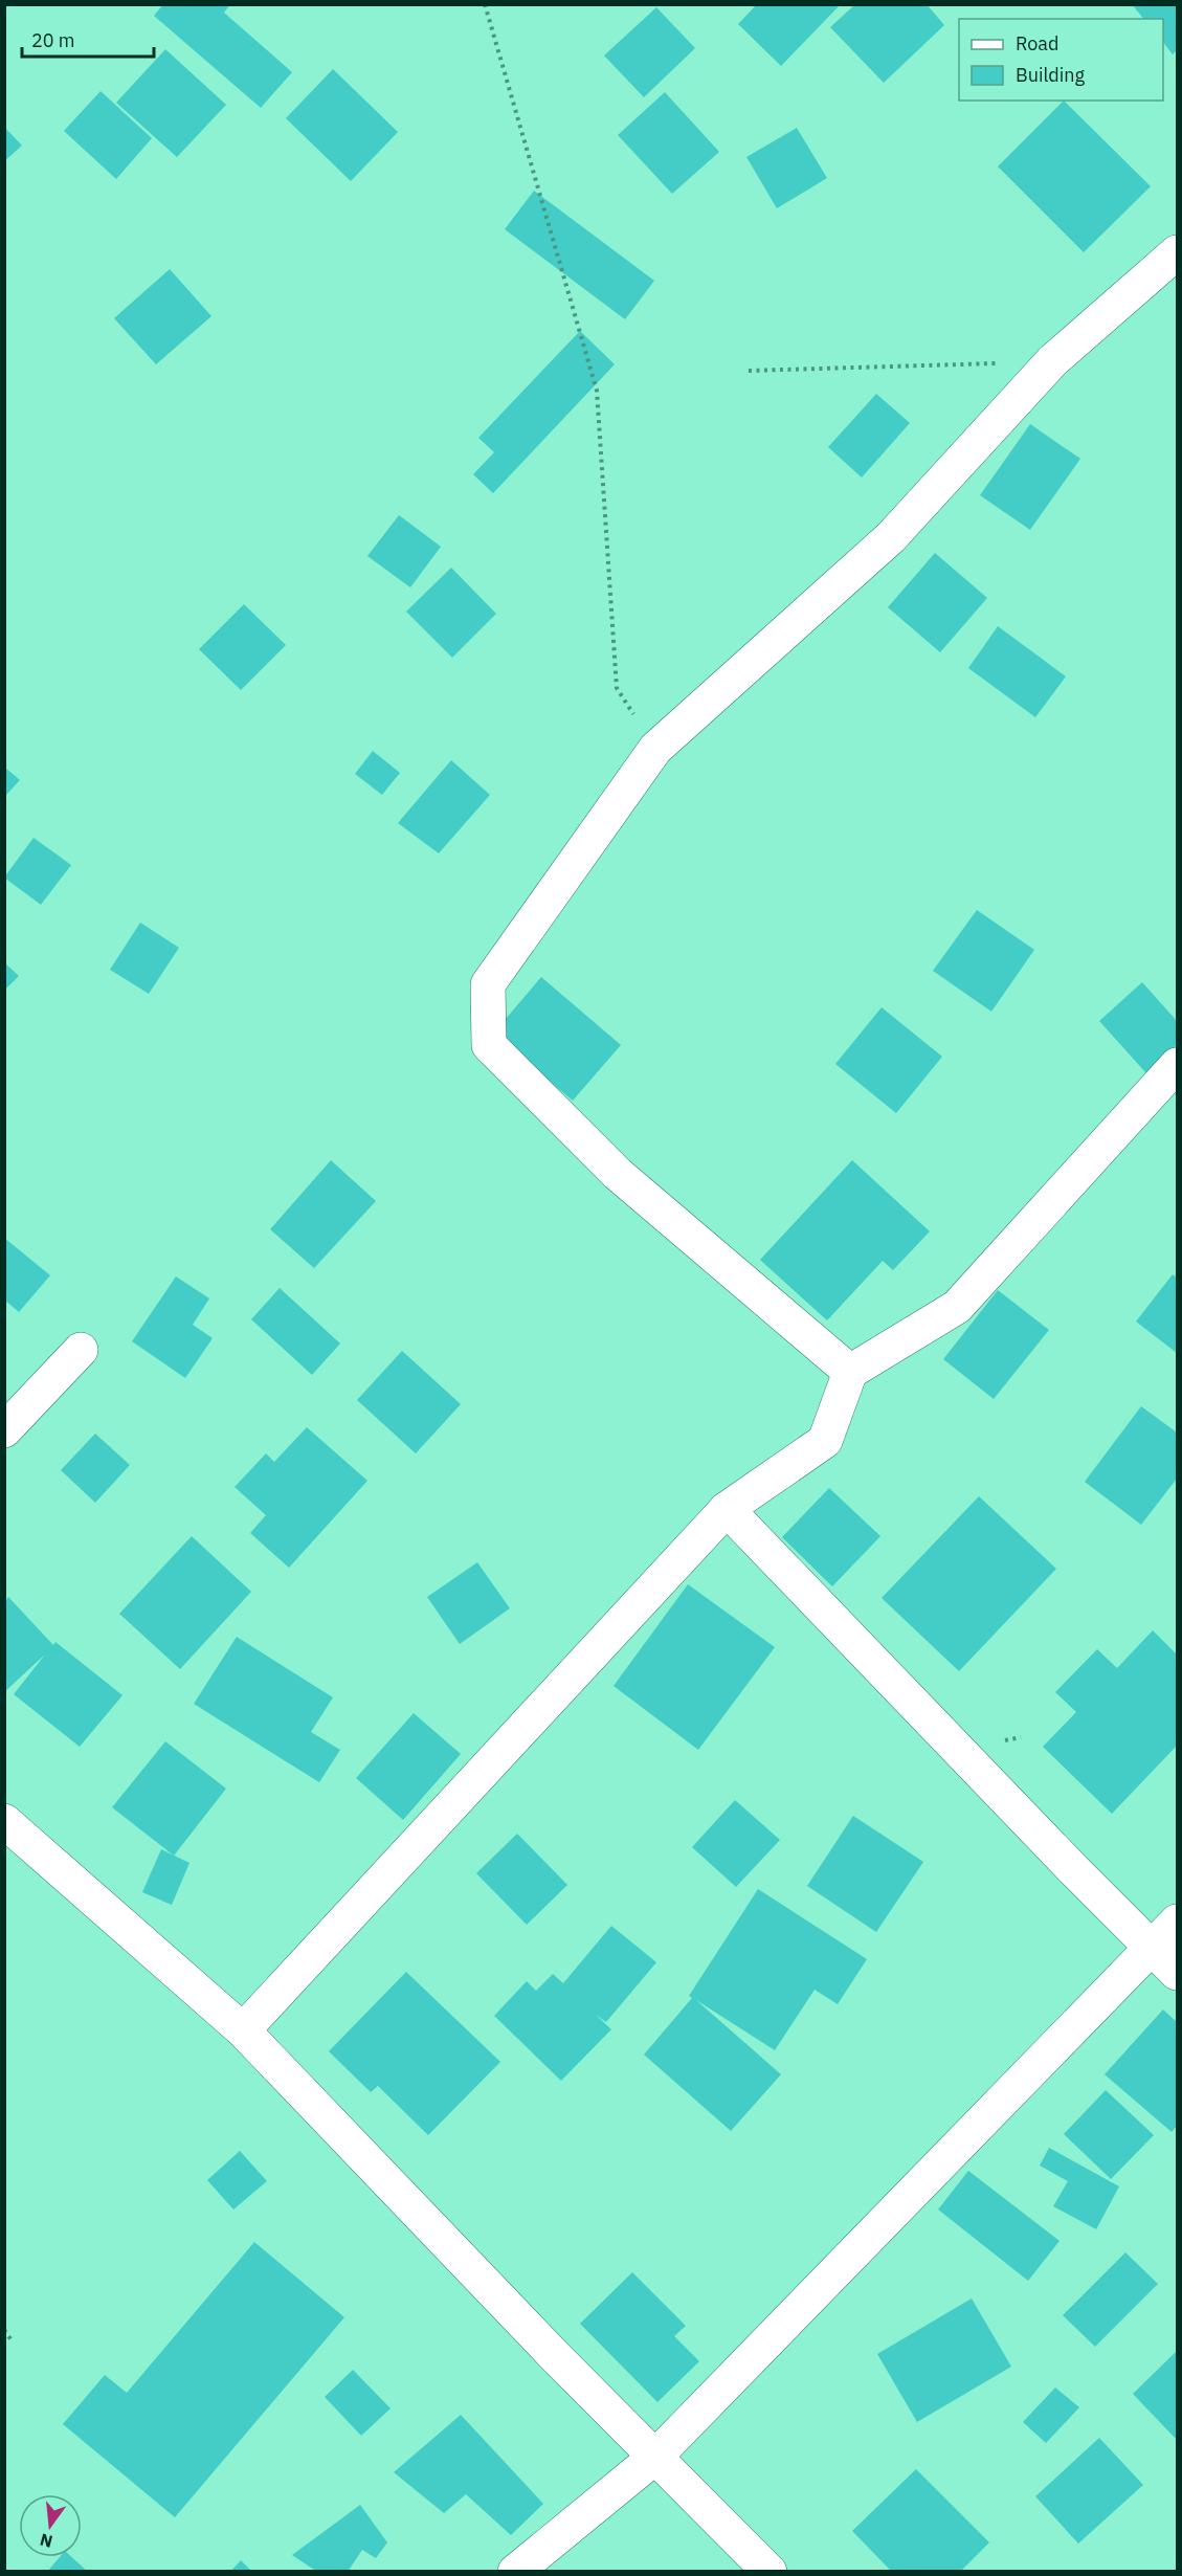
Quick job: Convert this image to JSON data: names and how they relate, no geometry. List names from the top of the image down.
{
  "legend": ["Road", "Building"],
  "scale_bar": "20 m",
  "north": "bottom"
}
